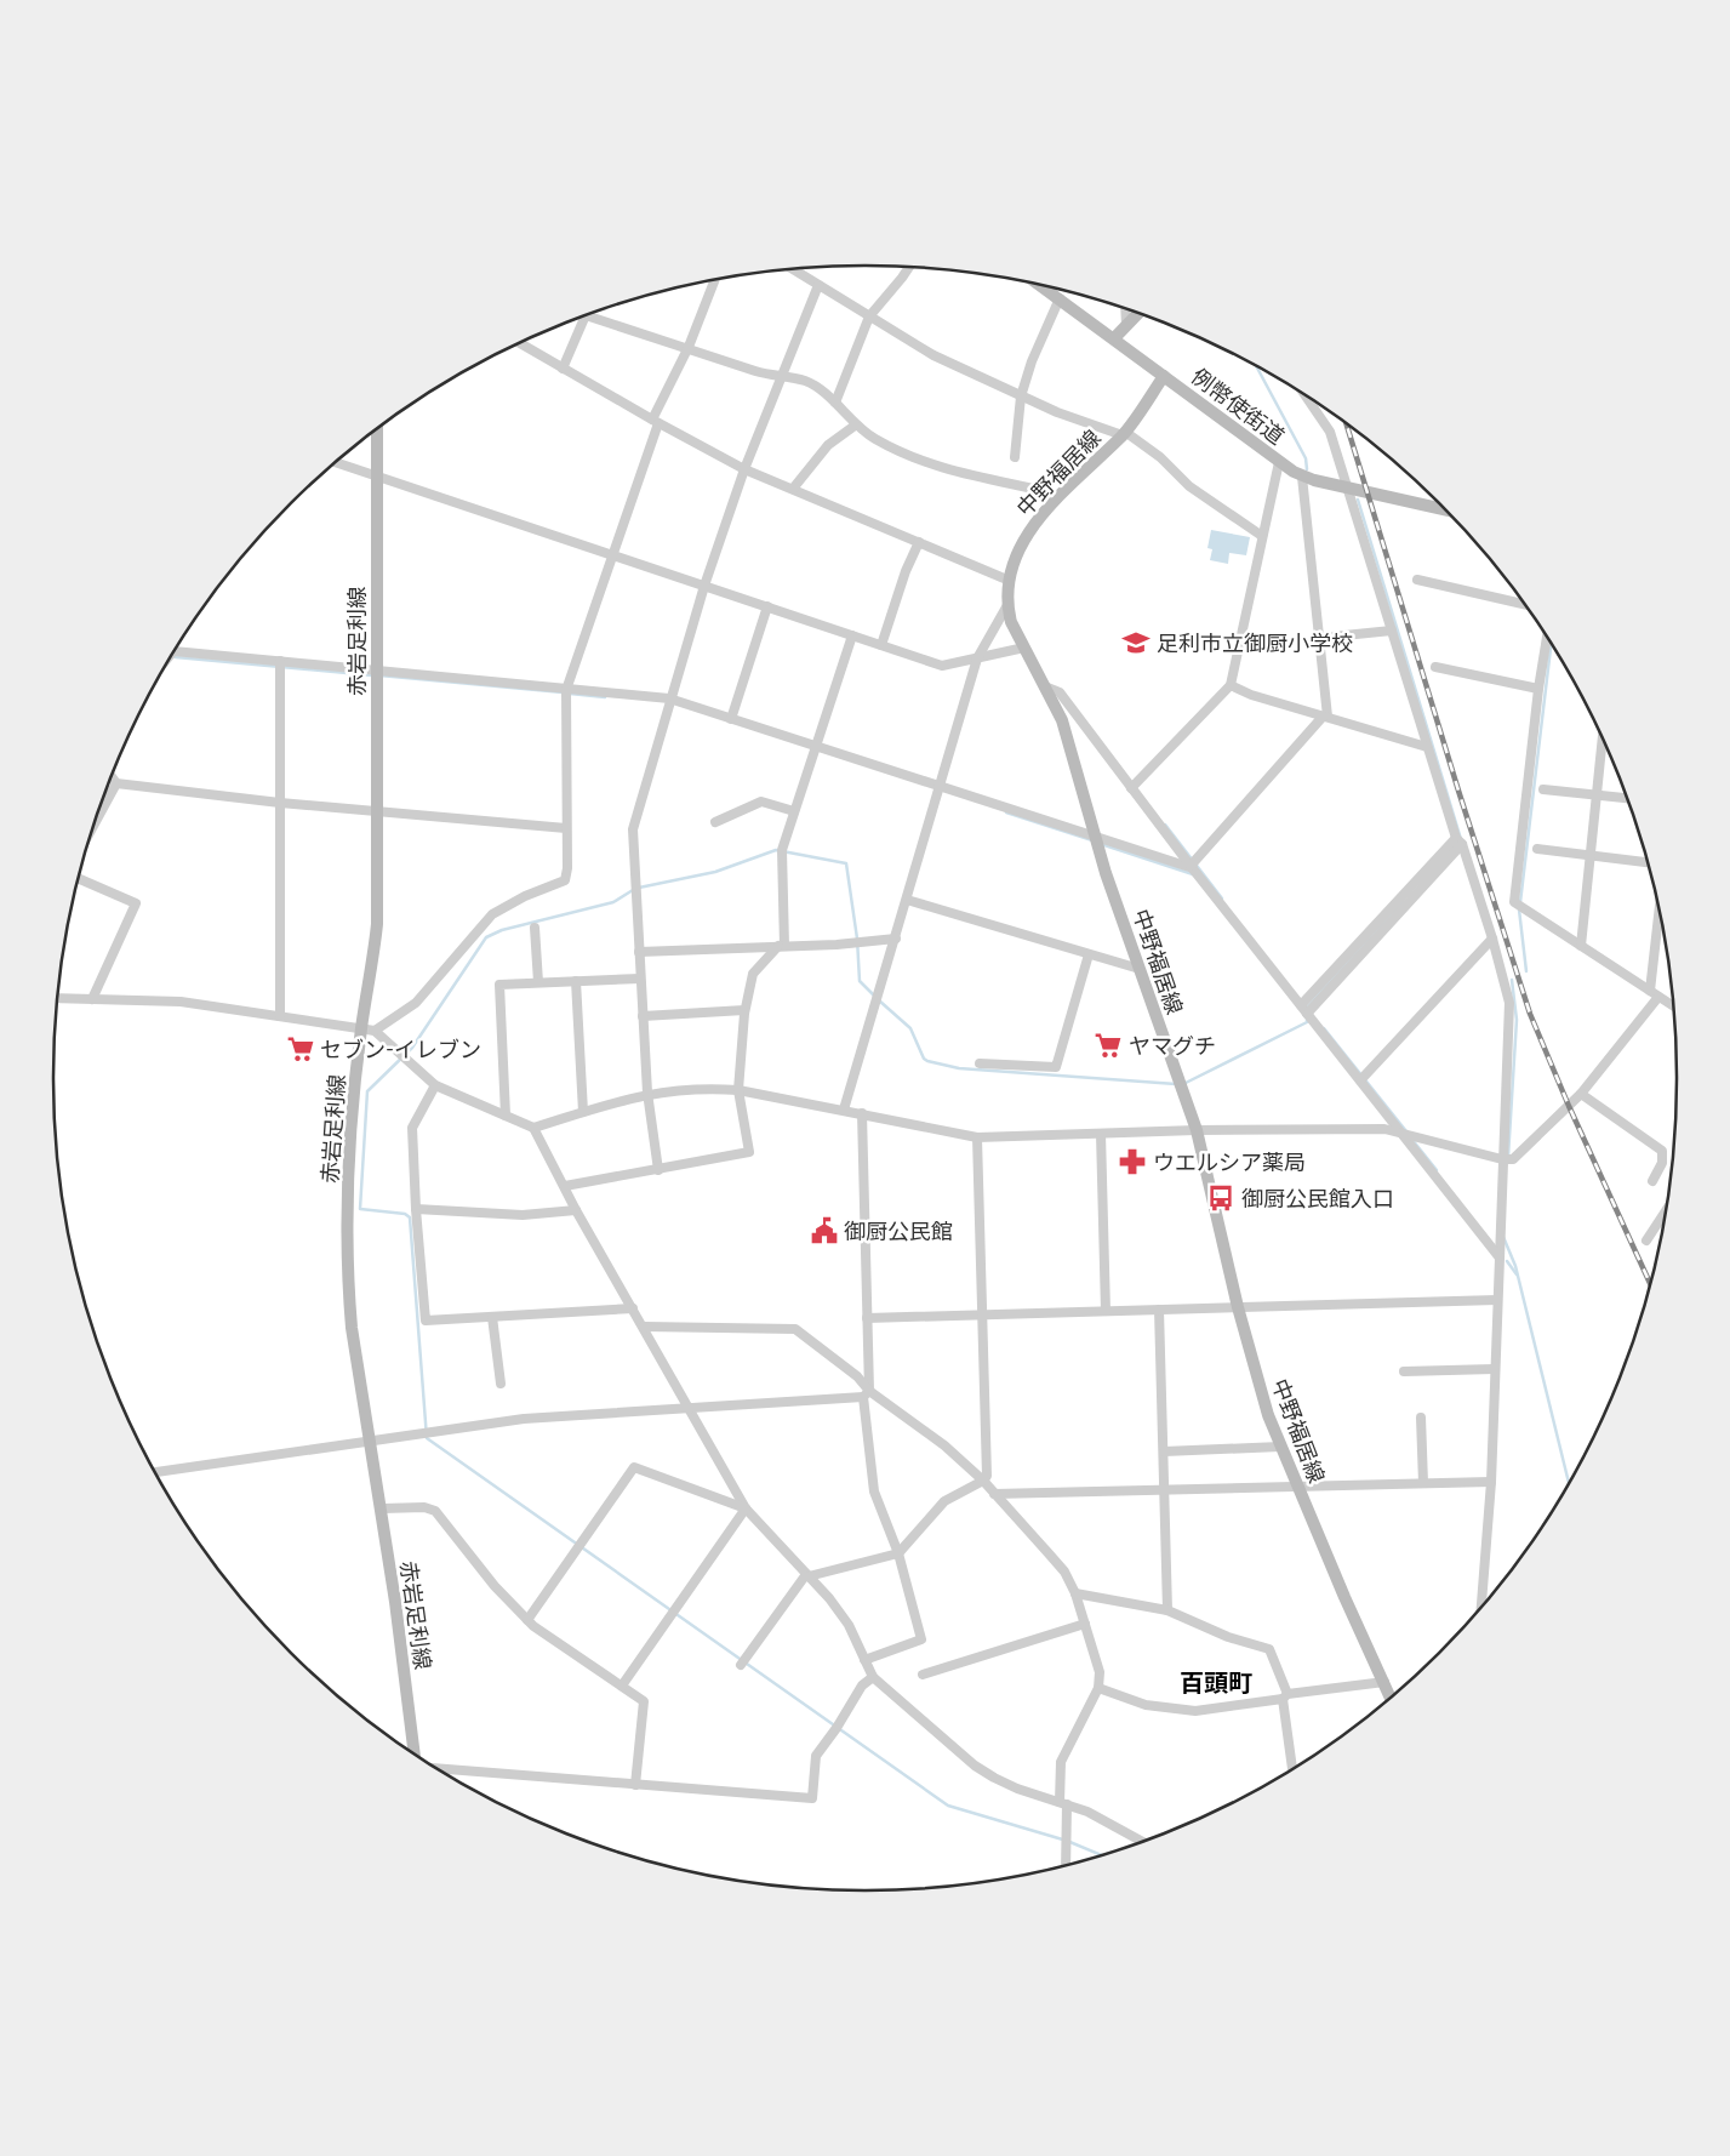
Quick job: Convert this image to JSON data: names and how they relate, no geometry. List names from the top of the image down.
{
  "streets": {
    "main road": ["例幣使街道", "中野福居線", "赤岩足利線"]
  },
  "crossings": [
    ["例幣使街道", "中野福居線"]
  ],
  "districts": ["百頭町"],
  "places": {
    "school or university": ["足利市立御厨小学校"],
    "supermarket": ["ヤマグチ", "セブン-イレブン"],
    "pharmacy": ["ウエルシア薬局"],
    "bus stop": ["御厨公民館入口"],
    "public building": ["御厨公民館"]
  }
}
